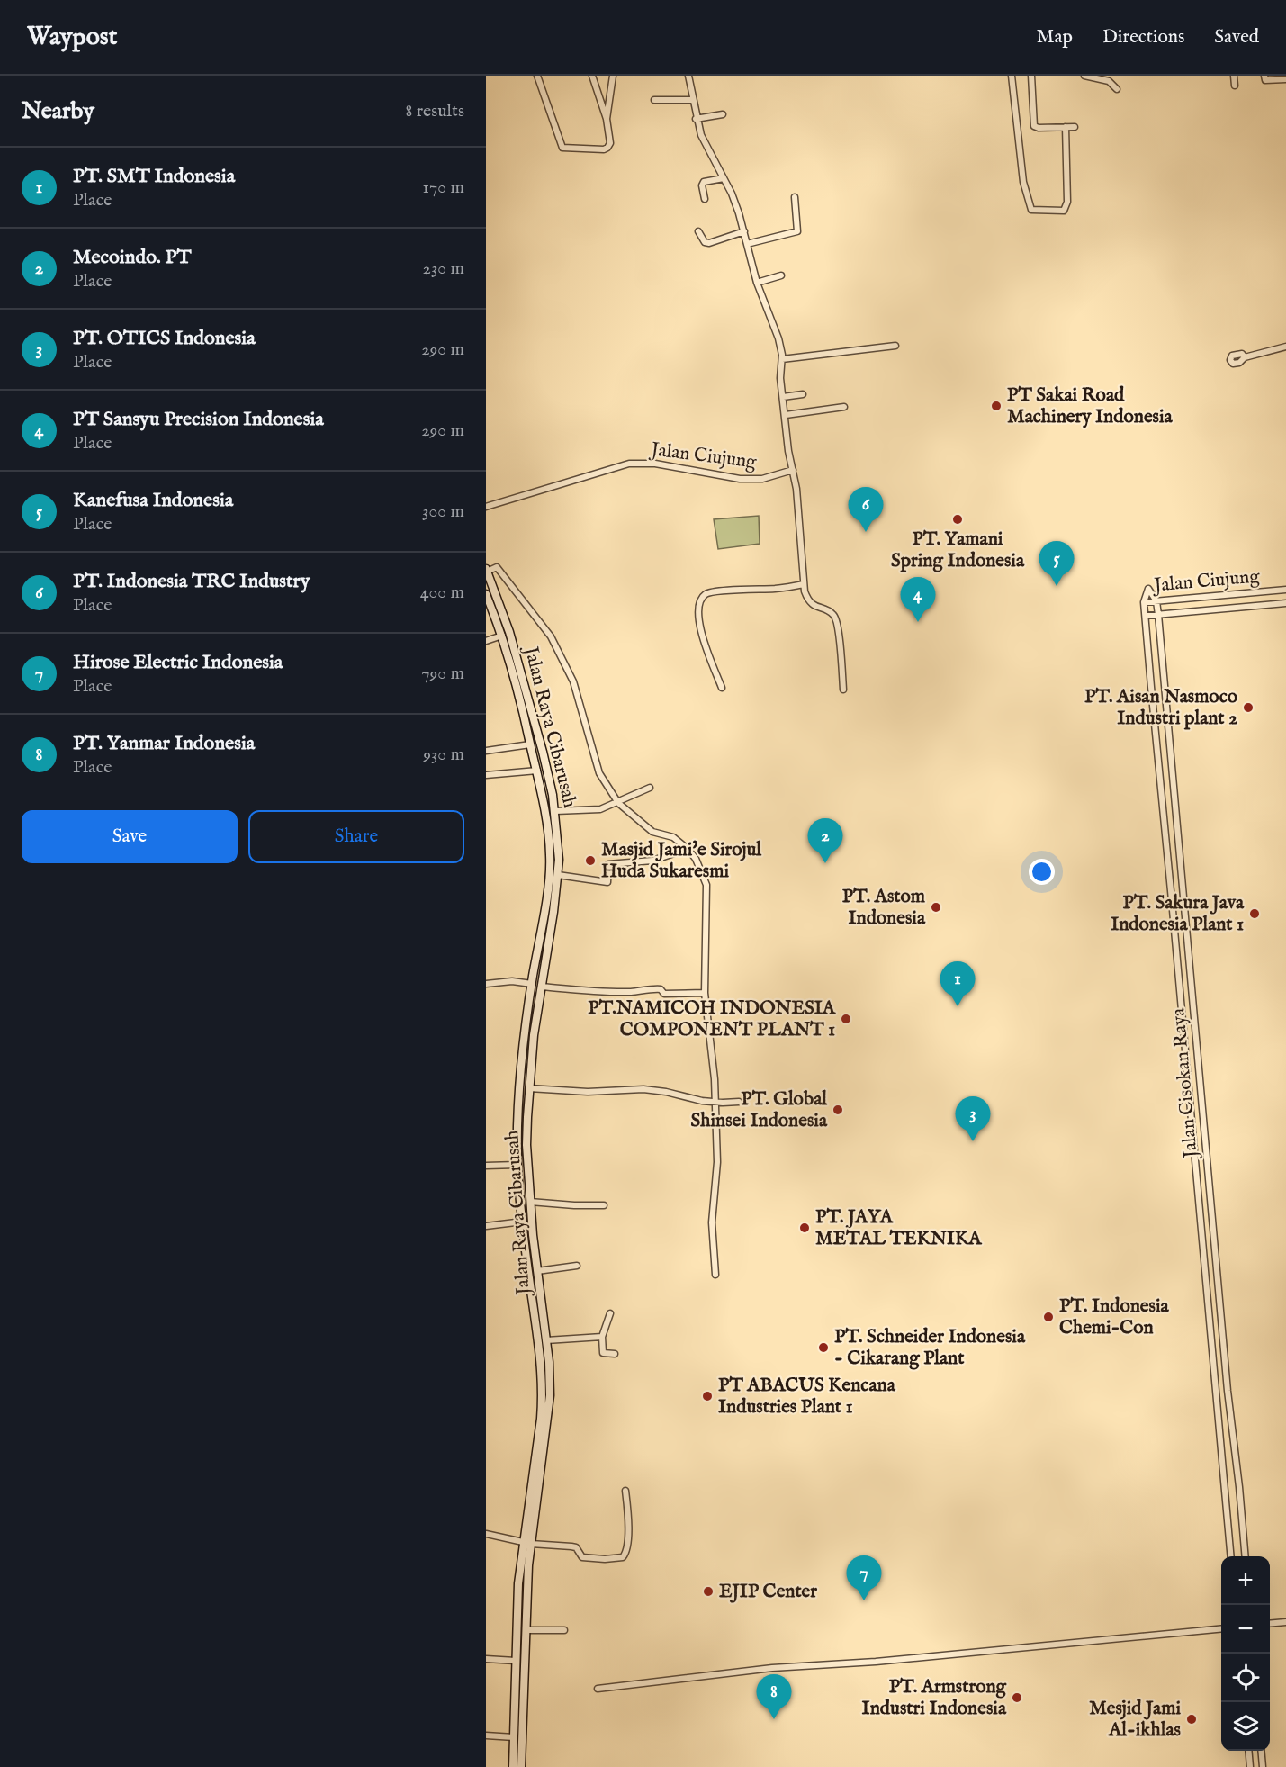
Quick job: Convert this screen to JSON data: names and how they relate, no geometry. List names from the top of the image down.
{
  "streets": {
    "street": ["Jalan Ciujung", "Jalan Raya Cibarusah", "Jalan Cisokan Raya"]
  },
  "crossings": [
    ["Jalan Ciujung", "Jalan Cisokan Raya"]
  ],
  "places": [
    "PT Sakai Road Machinery Indonesia",
    "PT. Yamani Spring Indonesia",
    "PT. Aisan Nasmoco Industri plant 2",
    "Masjid Jami'e Sirojul Huda Sukaresmi",
    "PT. Astom Indonesia",
    "PT. Sakura Java Indonesia Plant 1",
    "PT.NAMICOH INDONESIA COMPONENT PLANT 1",
    "PT. Global Shinsei Indonesia",
    "PT. JAYA METAL TEKNIKA",
    "PT. Indonesia Chemi-Con",
    "PT. Schneider Indonesia - Cikarang Plant",
    "PT ABACUS Kencana Industries Plant 1",
    "EJIP Center",
    "PT. Armstrong Industri Indonesia",
    "Mesjid Jami Al-ikhlas"
  ],
  "page": {
    "header": "Waypost",
    "nav": ["Map", "Directions", "Saved"],
    "heading": ["Nearby", "8 results"],
    "list": [
      {
        "mark": "1",
        "name": "PT. SMT Indonesia",
        "note": "Place",
        "value": "170 m"
      },
      {
        "mark": "2",
        "name": "Mecoindo. PT",
        "note": "Place",
        "value": "230 m"
      },
      {
        "mark": "3",
        "name": "PT. OTICS Indonesia",
        "note": "Place",
        "value": "290 m"
      },
      {
        "mark": "4",
        "name": "PT Sansyu Precision Indonesia",
        "note": "Place",
        "value": "290 m"
      },
      {
        "mark": "5",
        "name": "Kanefusa Indonesia",
        "note": "Place",
        "value": "300 m"
      },
      {
        "mark": "6",
        "name": "PT. Indonesia TRC Industry",
        "note": "Place",
        "value": "400 m"
      },
      {
        "mark": "7",
        "name": "Hirose Electric Indonesia",
        "note": "Place",
        "value": "790 m"
      },
      {
        "mark": "8",
        "name": "PT. Yanmar Indonesia",
        "note": "Place",
        "value": "930 m"
      }
    ],
    "pins": [
      "6",
      "5",
      "4",
      "2",
      "1",
      "3",
      "7",
      "8"
    ],
    "buttons": ["Save", "Share"],
    "map_buttons": ["+", "−"]
  }
}
